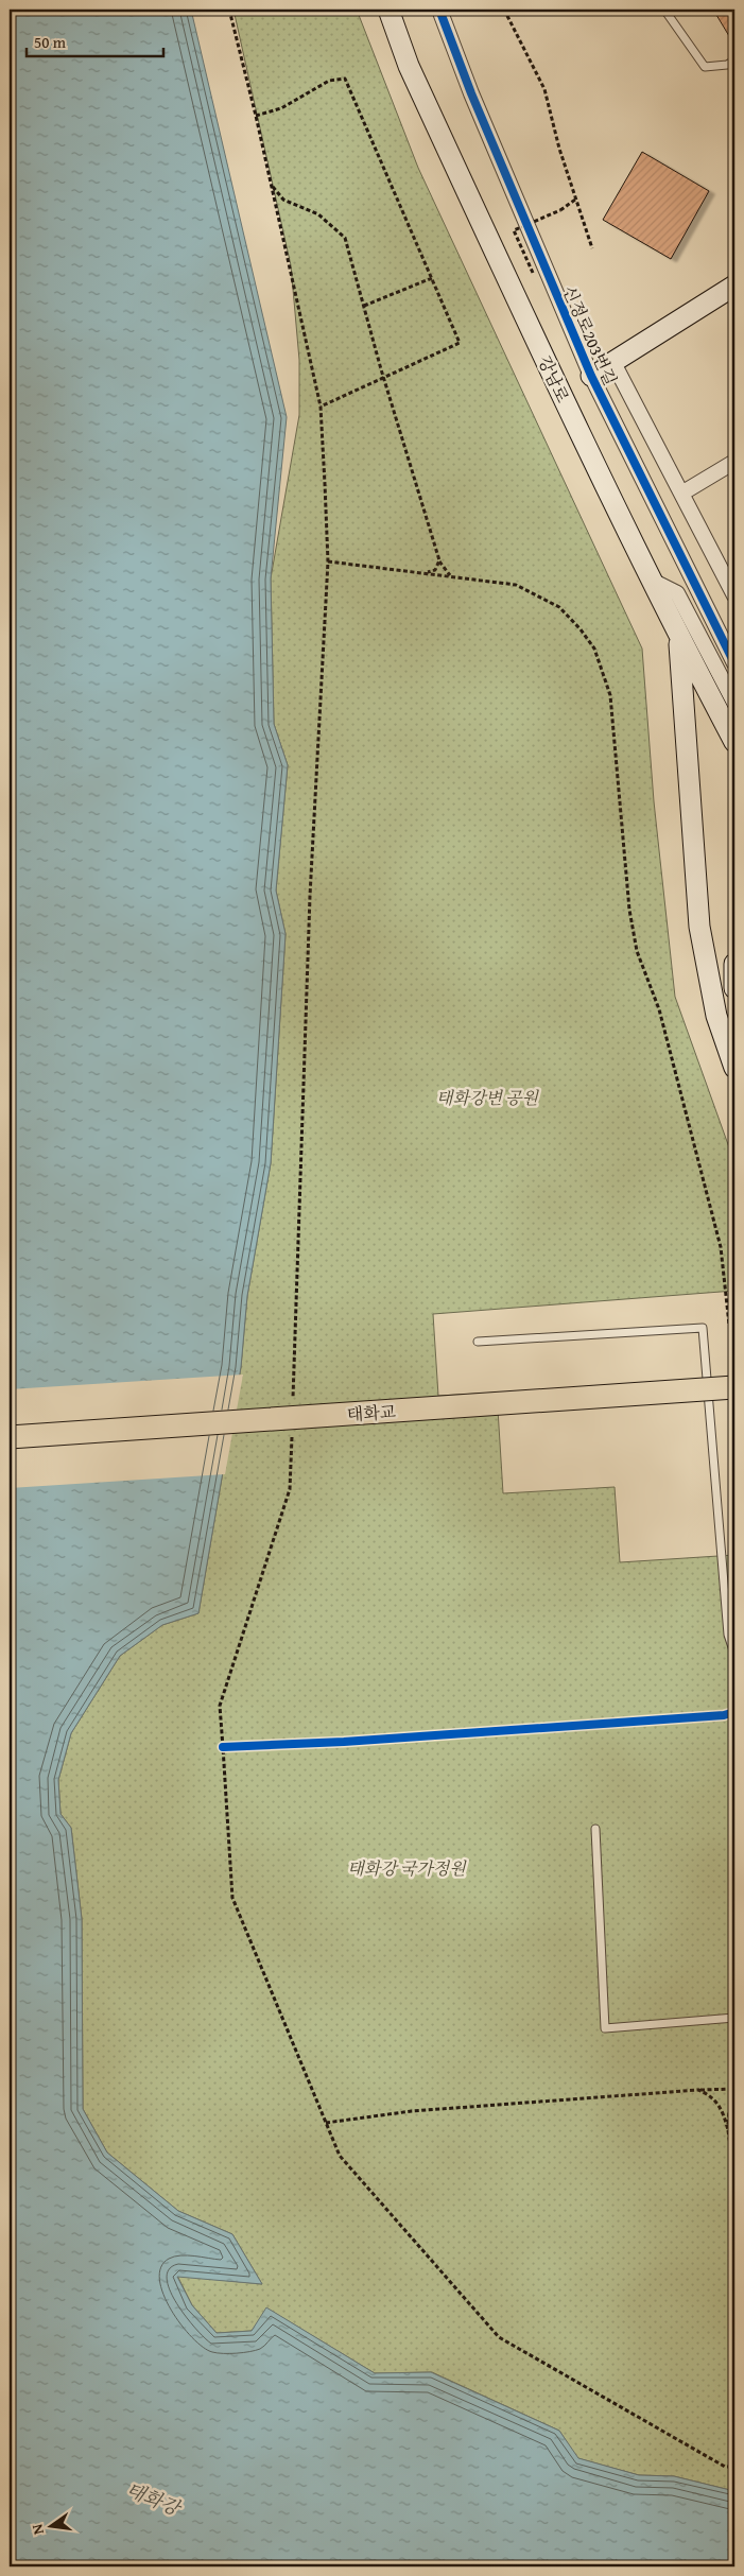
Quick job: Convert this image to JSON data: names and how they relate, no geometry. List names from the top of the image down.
{
  "streets": {
    "main road": ["강남로", "태화교"],
    "street": ["신정로203번길"]
  },
  "water": ["태화강"],
  "parks": ["태화강변 공원", "태화강 국가정원"],
  "scale_bar": "50 m",
  "north": "left"
}
